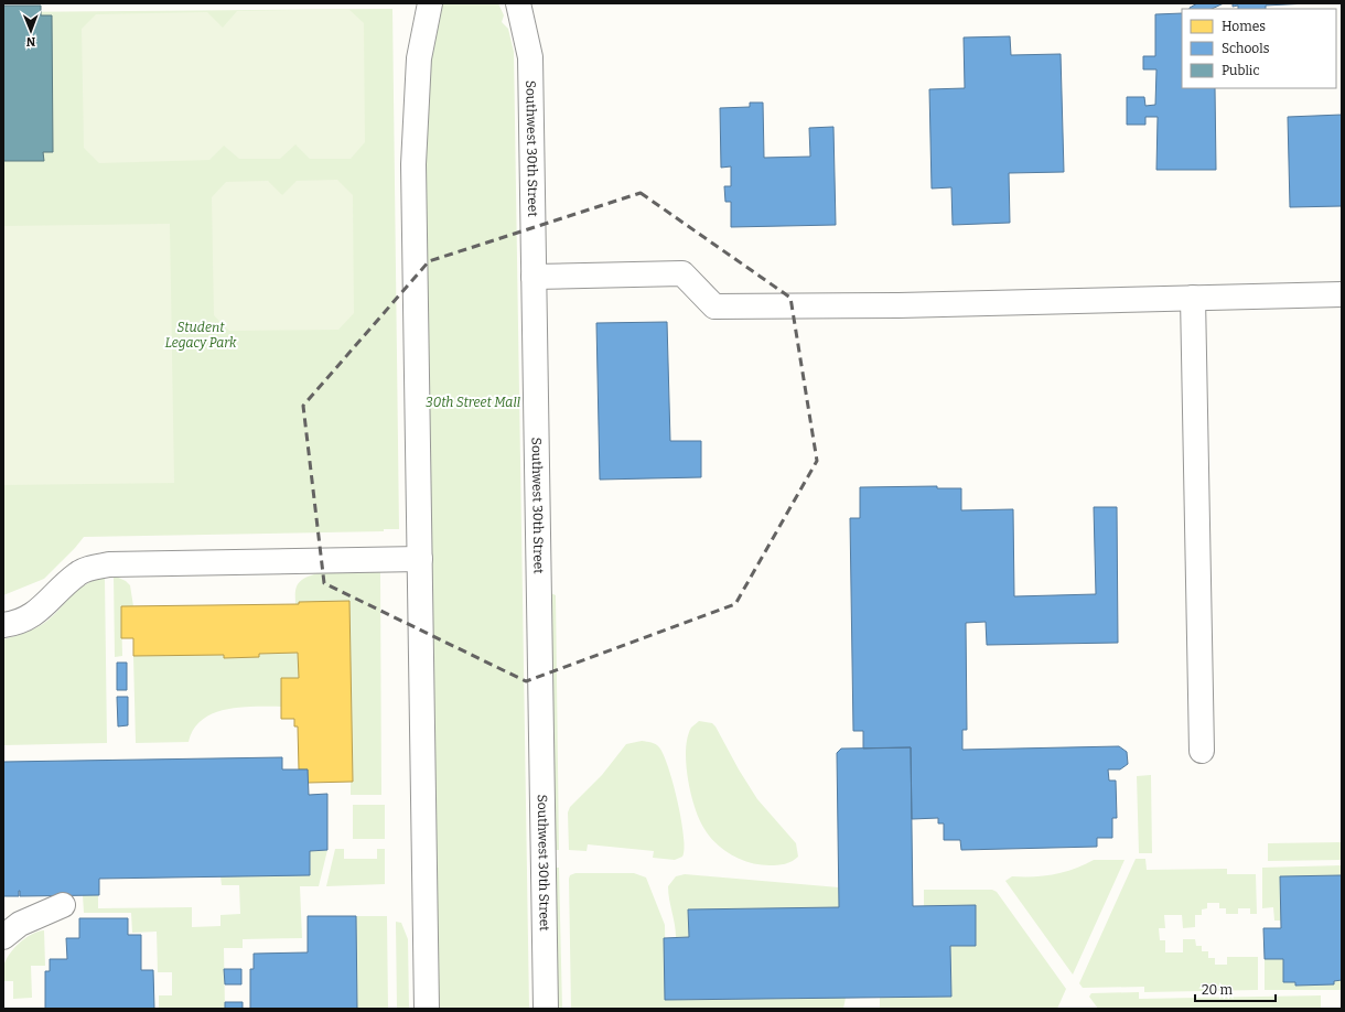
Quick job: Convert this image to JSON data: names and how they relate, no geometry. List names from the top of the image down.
{
  "streets": {
    "street": ["Southwest 30th Street"]
  },
  "parks": ["Student Legacy Park", "30th Street Mall"],
  "legend": ["Homes", "Schools", "Public"],
  "scale_bar": "20 m",
  "north": "bottom"
}
